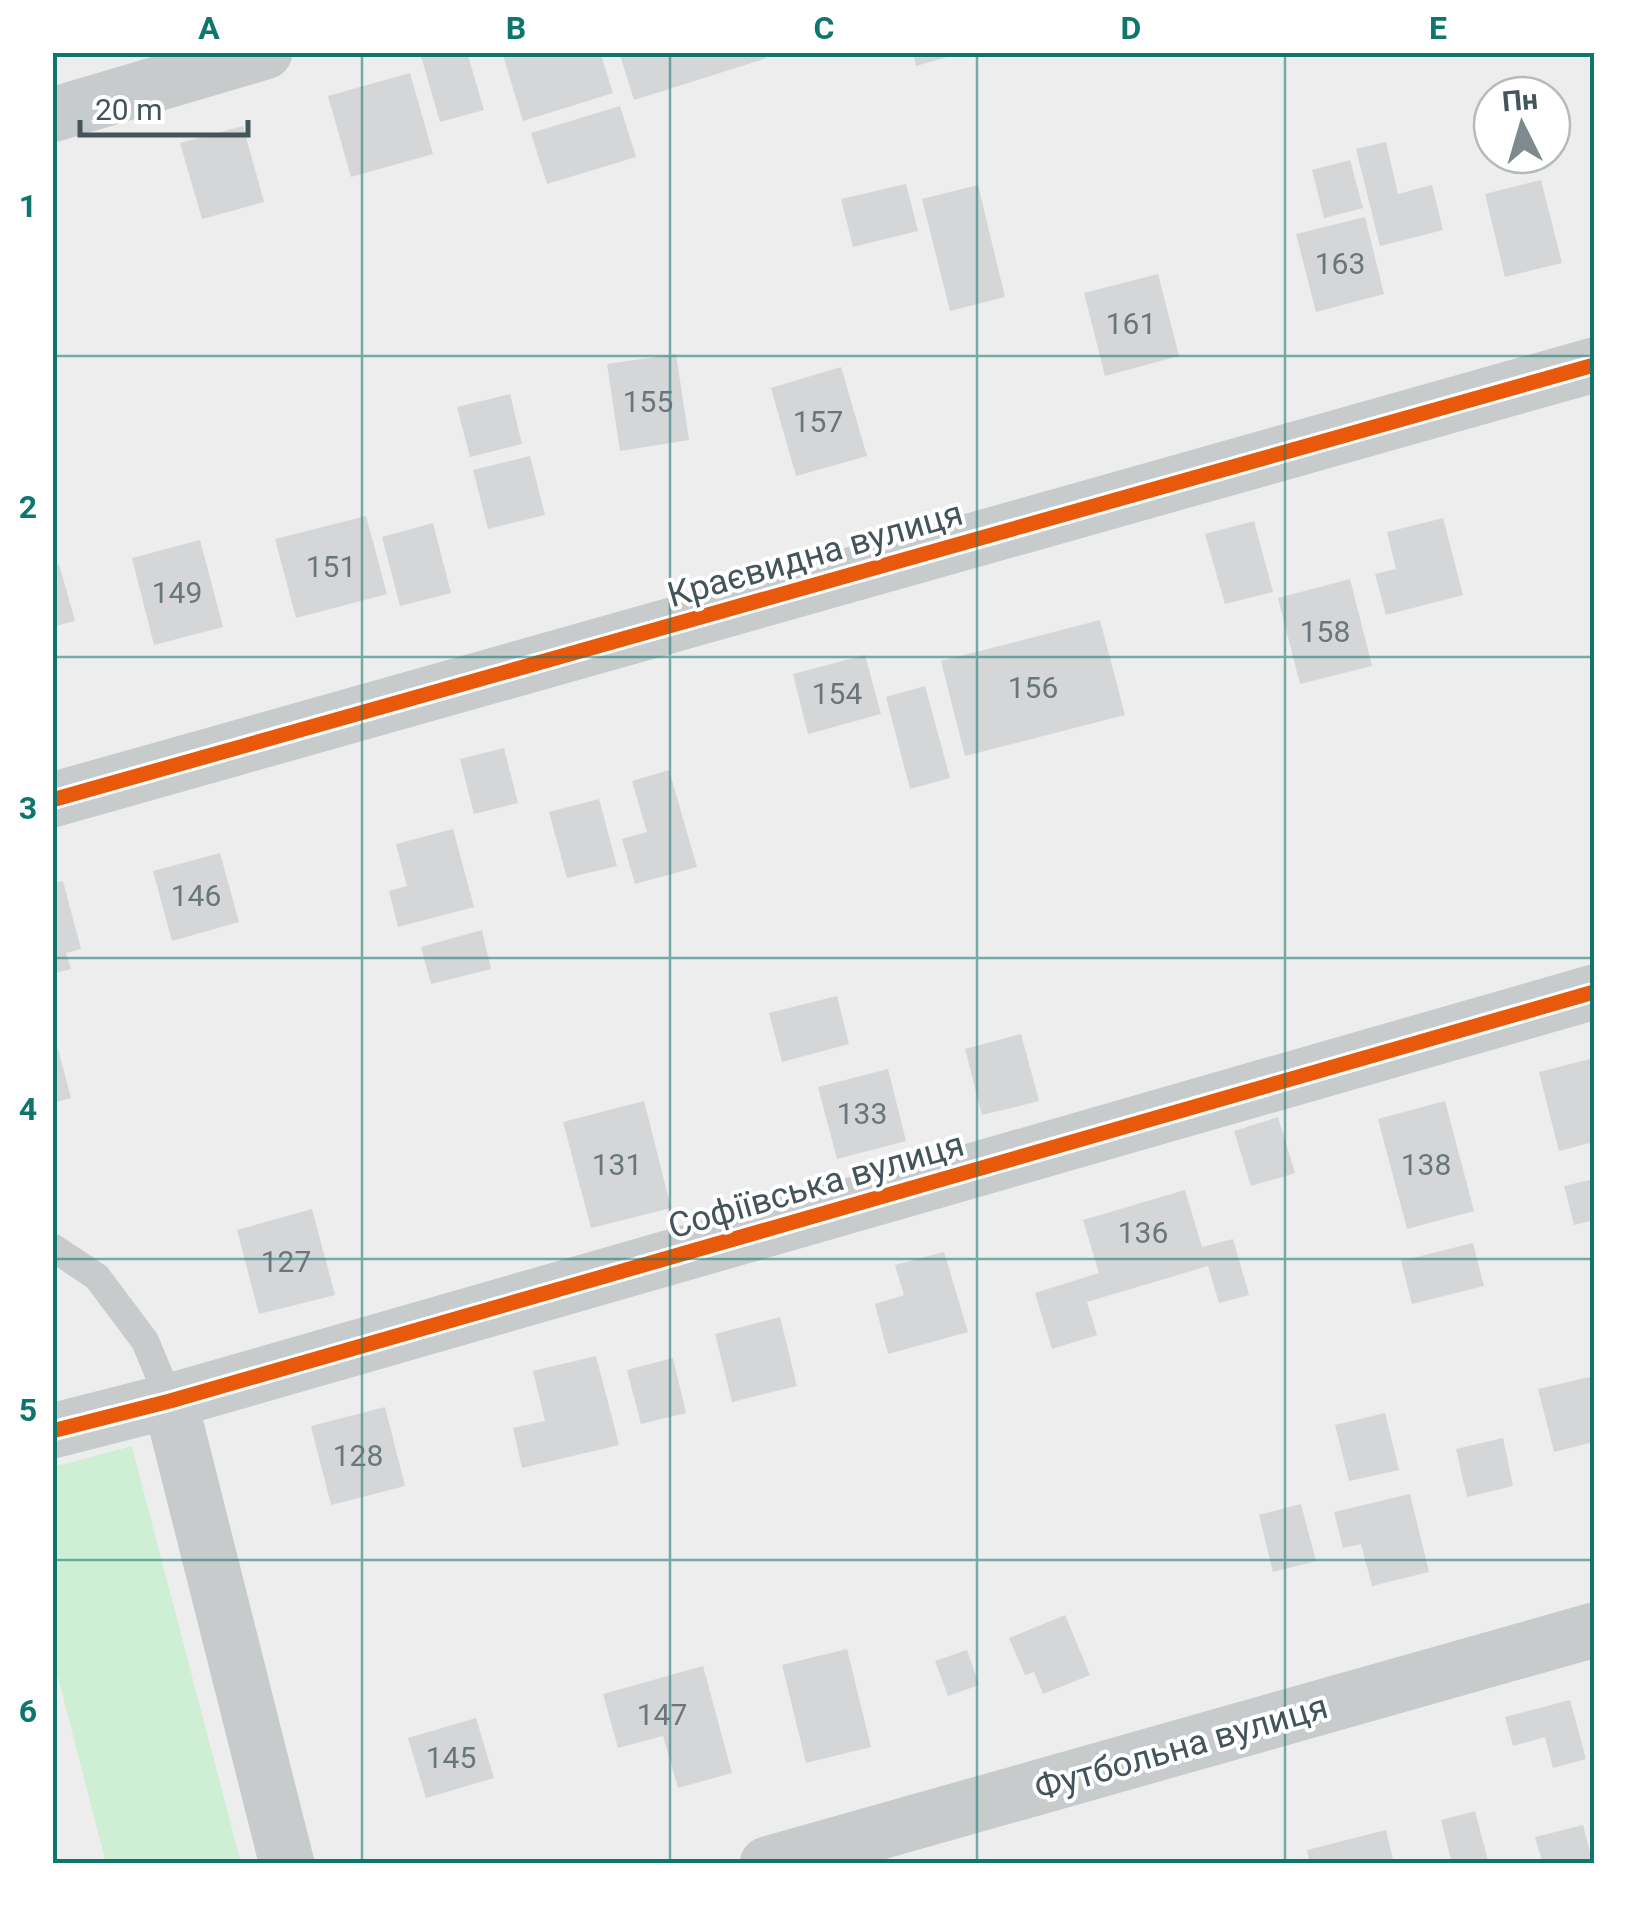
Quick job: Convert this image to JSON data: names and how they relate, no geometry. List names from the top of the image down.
{
  "streets": {
    "street": ["Краєвидна вулиця", "Софіївська вулиця", "Футбольна вулиця"]
  },
  "house_numbers": [
    "163",
    "161",
    "155",
    "157",
    "151",
    "149",
    "158",
    "156",
    "154",
    "146",
    "133",
    "131",
    "138",
    "136",
    "127",
    "128",
    "147",
    "145"
  ],
  "scale_bar": "20 m",
  "north": "top",
  "grid": {
    "columns": [
      "A",
      "B",
      "C",
      "D",
      "E"
    ],
    "rows": [
      "1",
      "2",
      "3",
      "4",
      "5",
      "6"
    ]
  }
}
